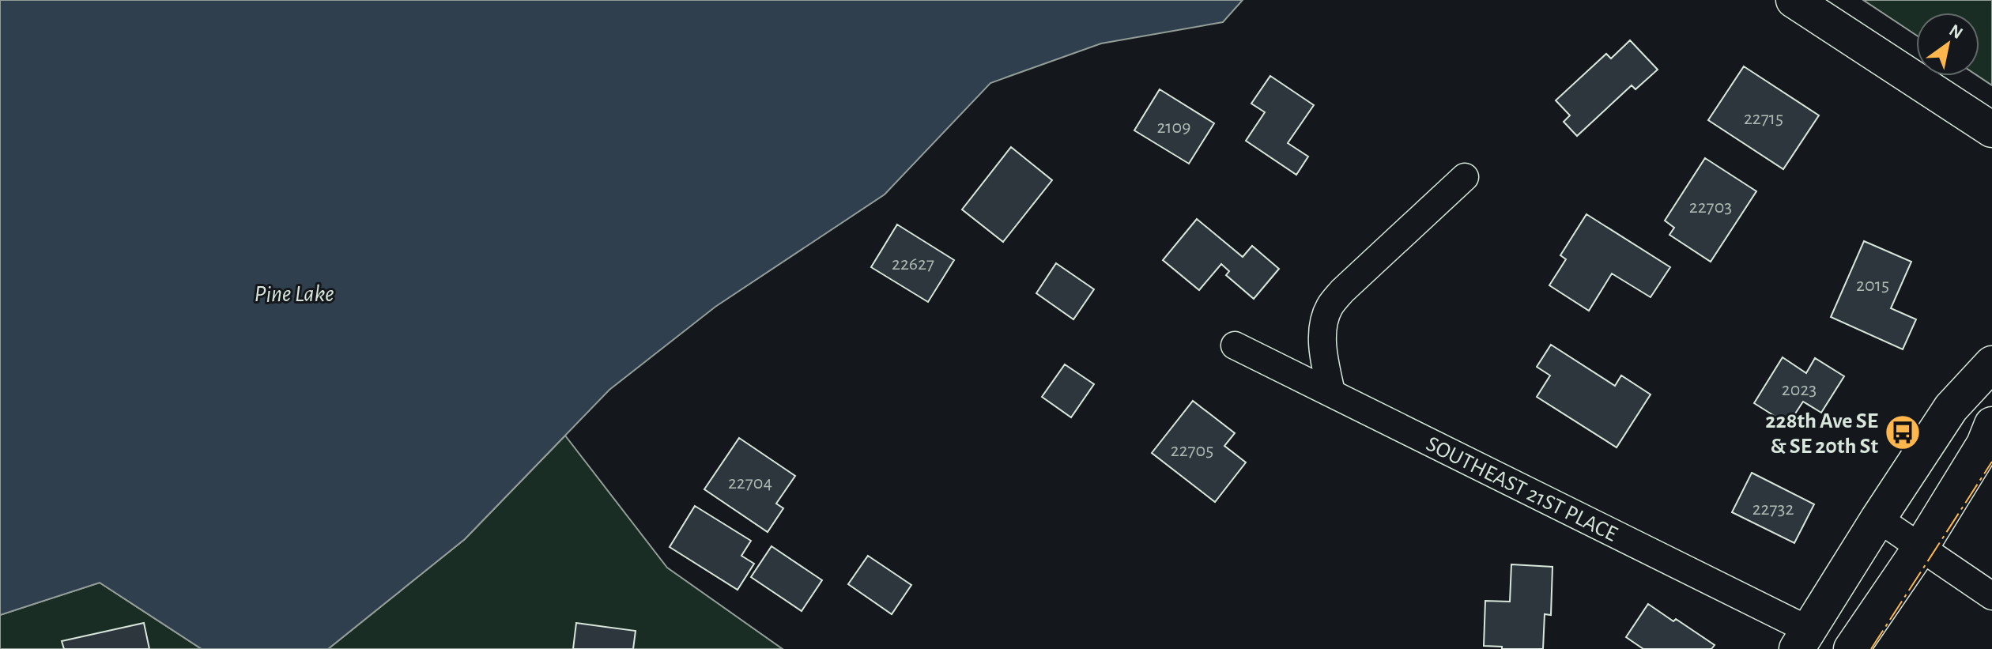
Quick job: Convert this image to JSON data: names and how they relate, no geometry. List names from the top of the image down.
{
  "streets": {
    "street": ["SOUTHEAST 21ST PLACE"]
  },
  "water": ["Pine Lake"],
  "places": {
    "bus stop": ["228th Ave SE & SE 20th St"]
  },
  "house_numbers": [
    "22715",
    "2109",
    "22703",
    "22627",
    "2015",
    "2023",
    "22705",
    "22704",
    "22732"
  ],
  "north": "top right"
}
